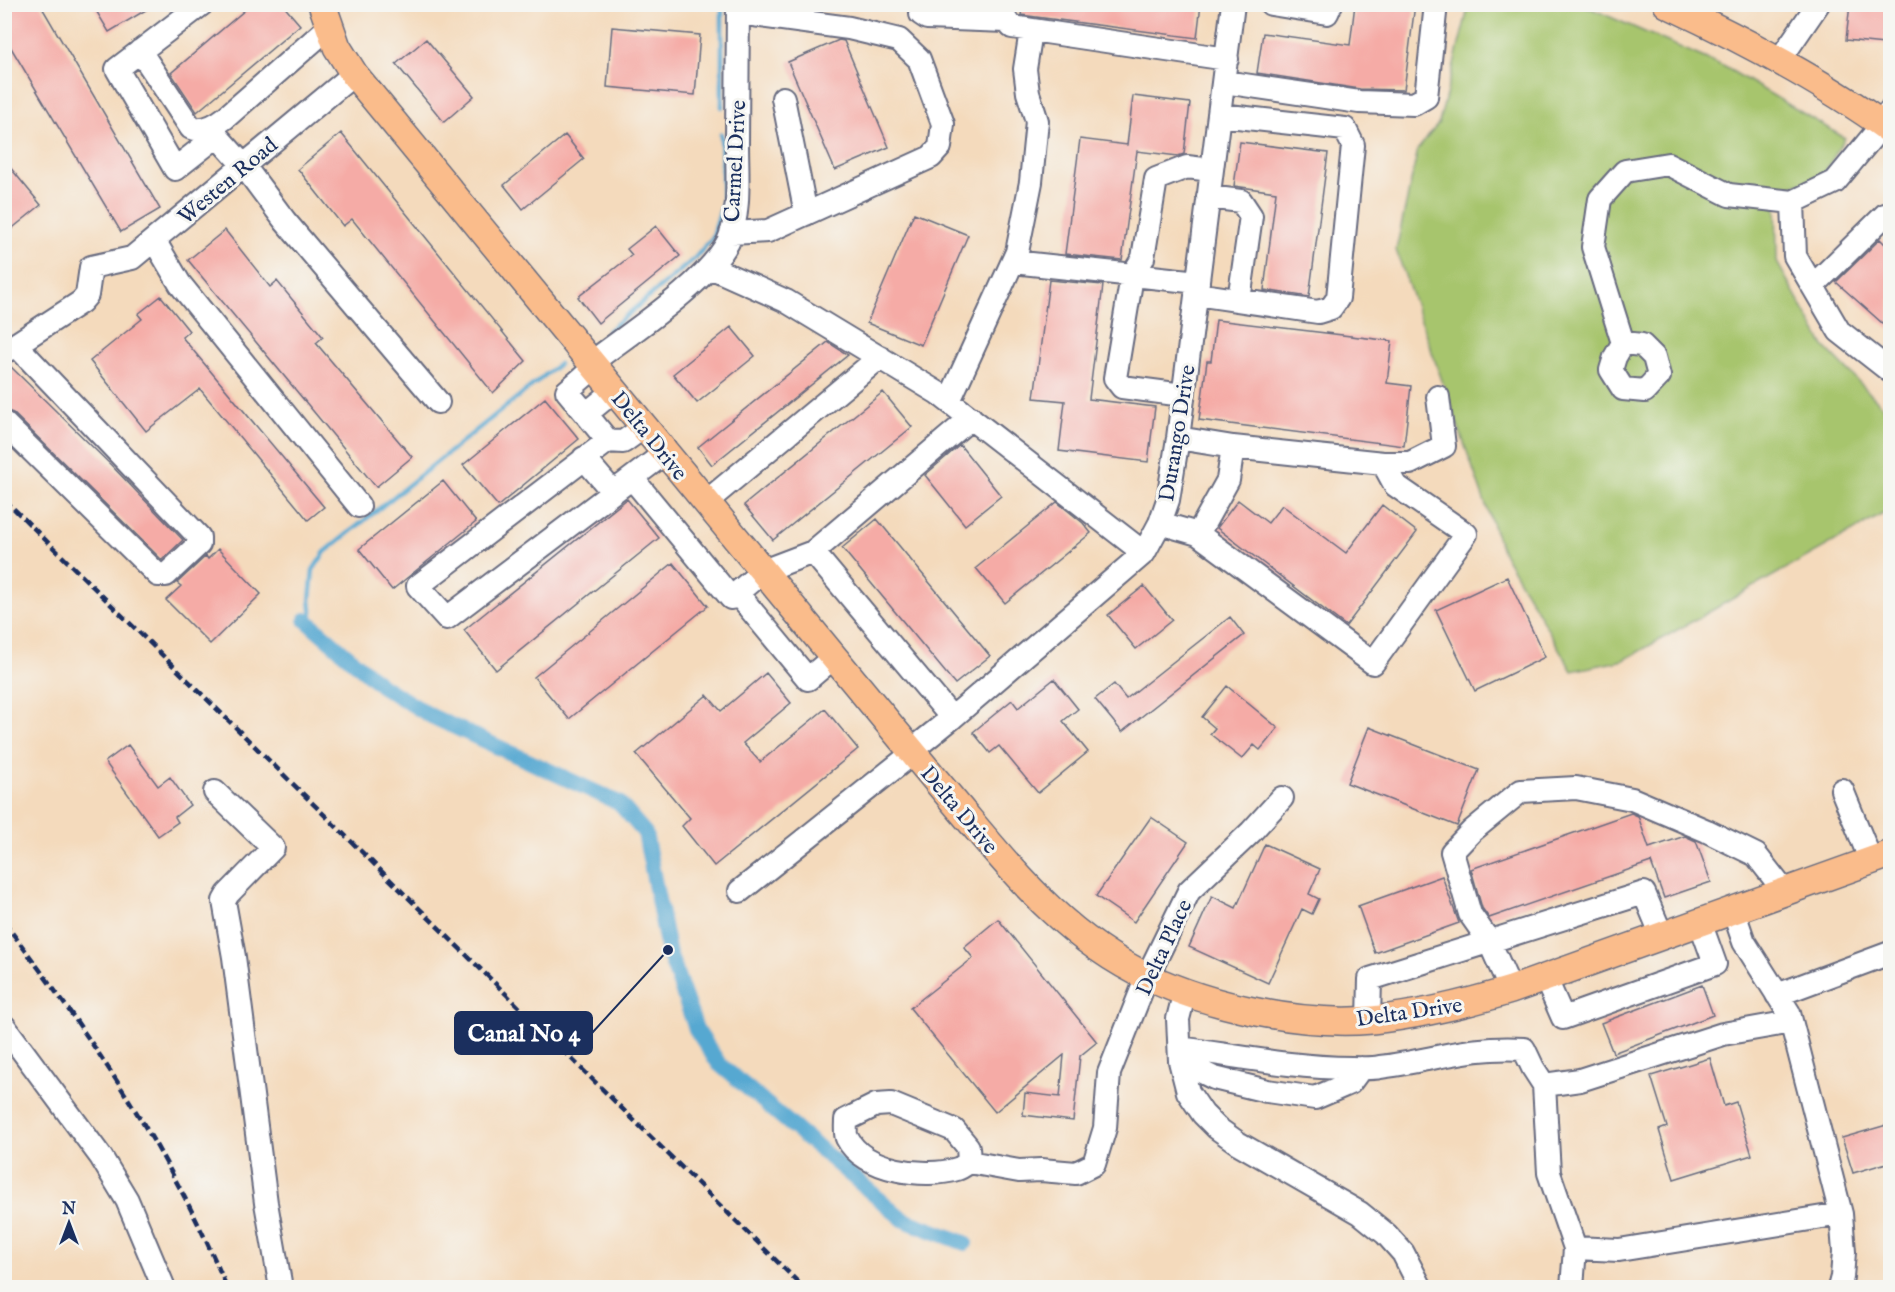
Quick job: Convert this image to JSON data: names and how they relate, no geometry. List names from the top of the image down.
{
  "streets": {
    "main road": ["Delta Drive"],
    "street": [
      "Carmel Drive",
      "Westen Road",
      "Durango Drive",
      "Delta Place"
    ]
  },
  "crossings": [
    ["Carmel Drive", "Delta Drive"],
    ["Westen Road", "Delta Drive"],
    ["Durango Drive", "Delta Drive"],
    ["Delta Drive", "Delta Place"]
  ],
  "places": ["Canal No 4"],
  "north": "top"
}
